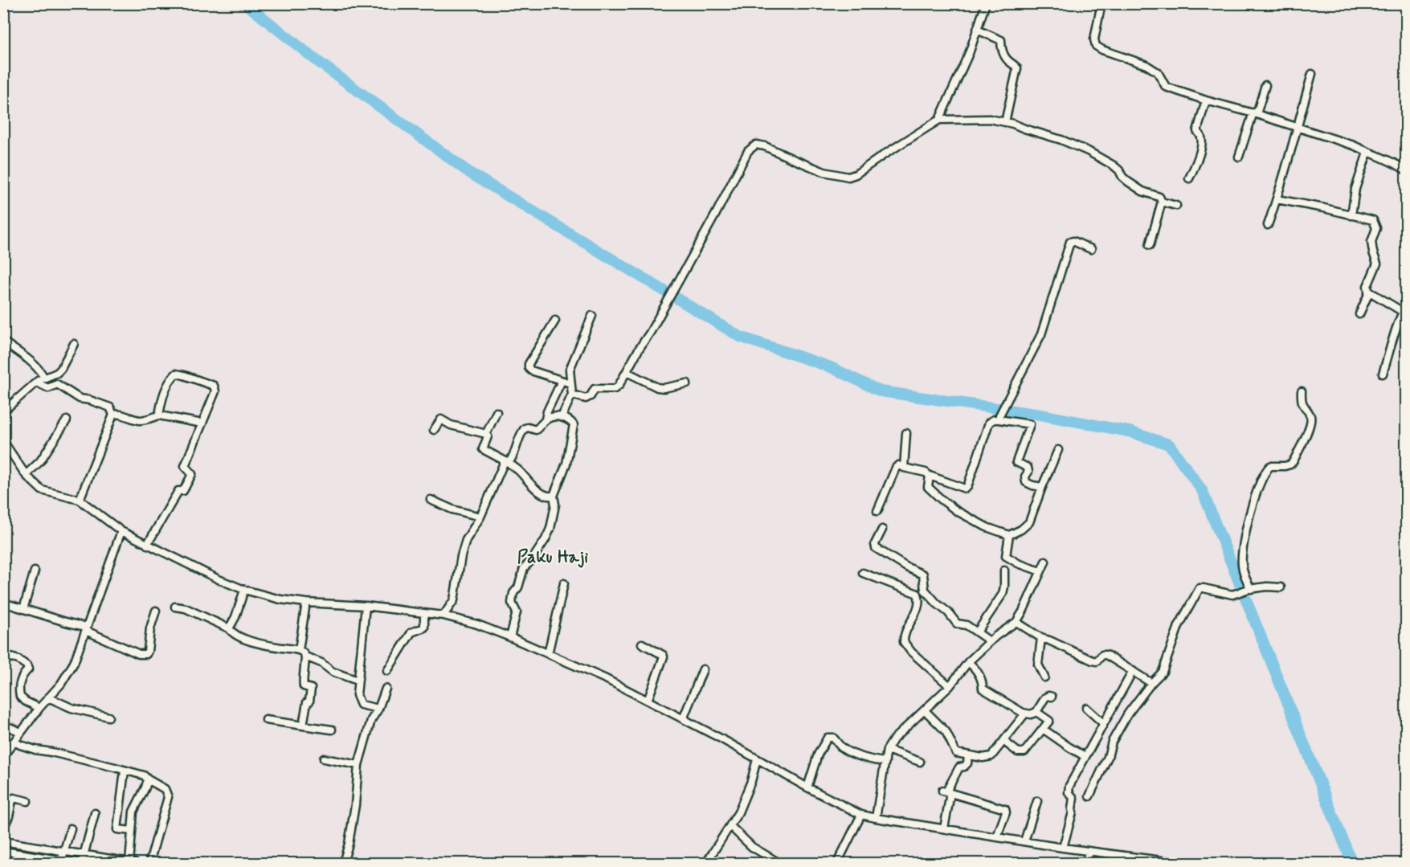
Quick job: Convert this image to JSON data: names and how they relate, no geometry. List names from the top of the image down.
{
  "districts": ["Paku Haji"]
}
